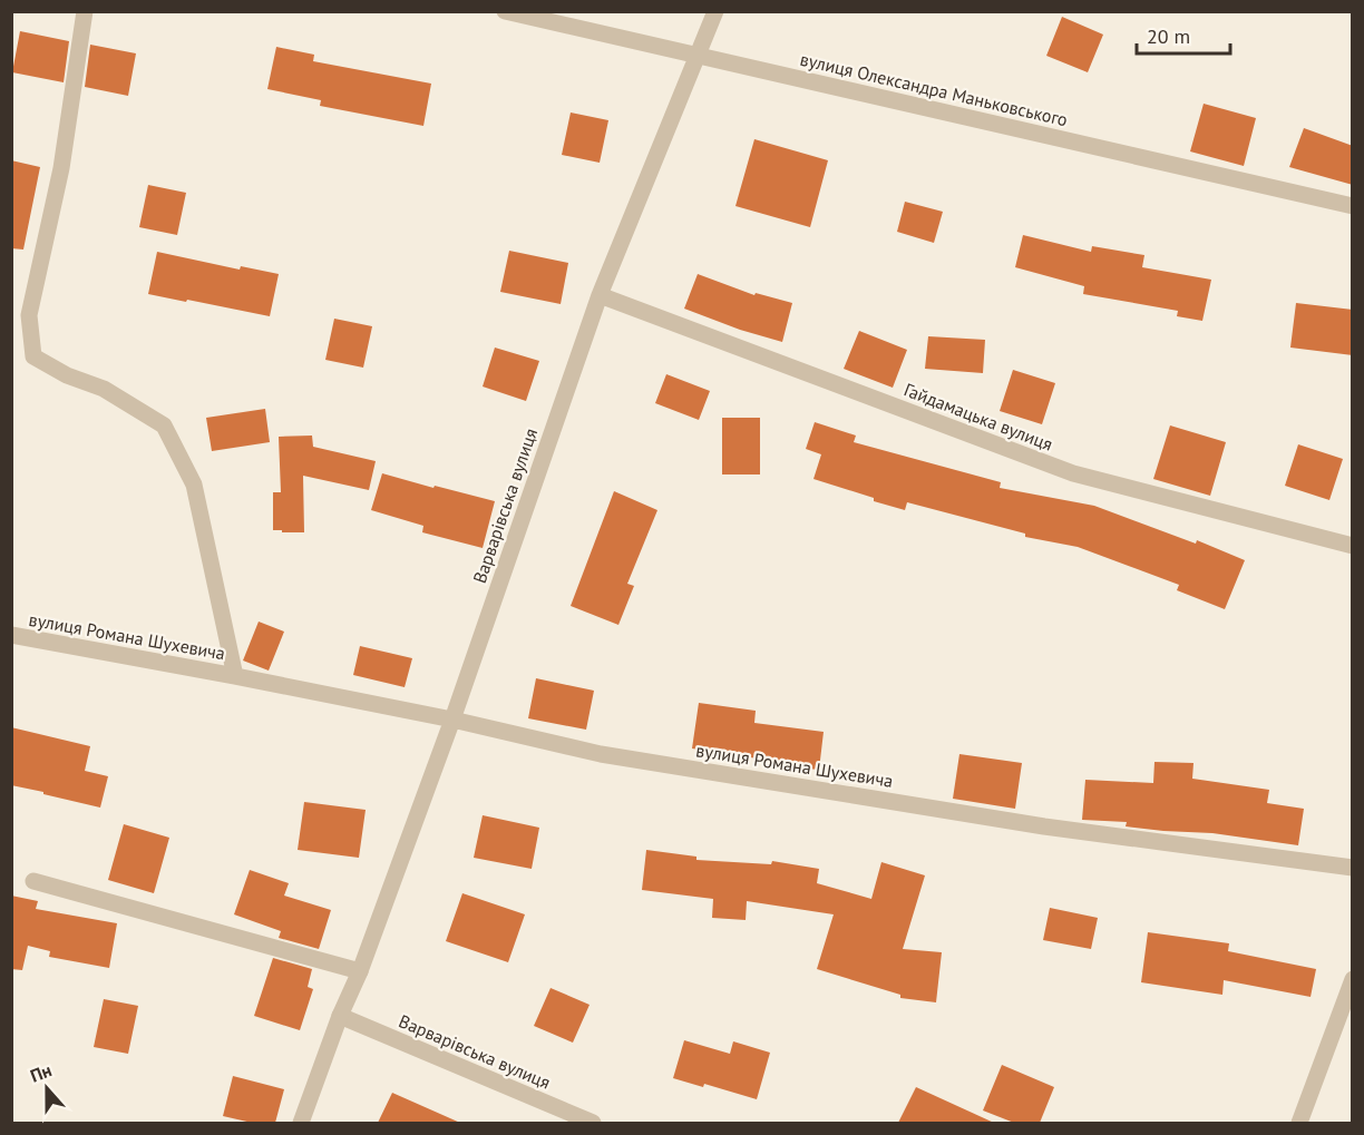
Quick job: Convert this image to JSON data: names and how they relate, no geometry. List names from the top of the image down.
{
  "streets": {
    "street": [
      "вулиця Олександра Маньковського",
      "Гайдамацька вулиця",
      "Варварівська вулиця",
      "вулиця Романа Шухевича"
    ]
  },
  "crossings": [
    ["вулиця Олександра Маньковського", "Варварівська вулиця"],
    ["Гайдамацька вулиця", "Варварівська вулиця"],
    ["Варварівська вулиця", "вулиця Романа Шухевича"]
  ],
  "scale_bar": "20 m",
  "north": "top"
}
